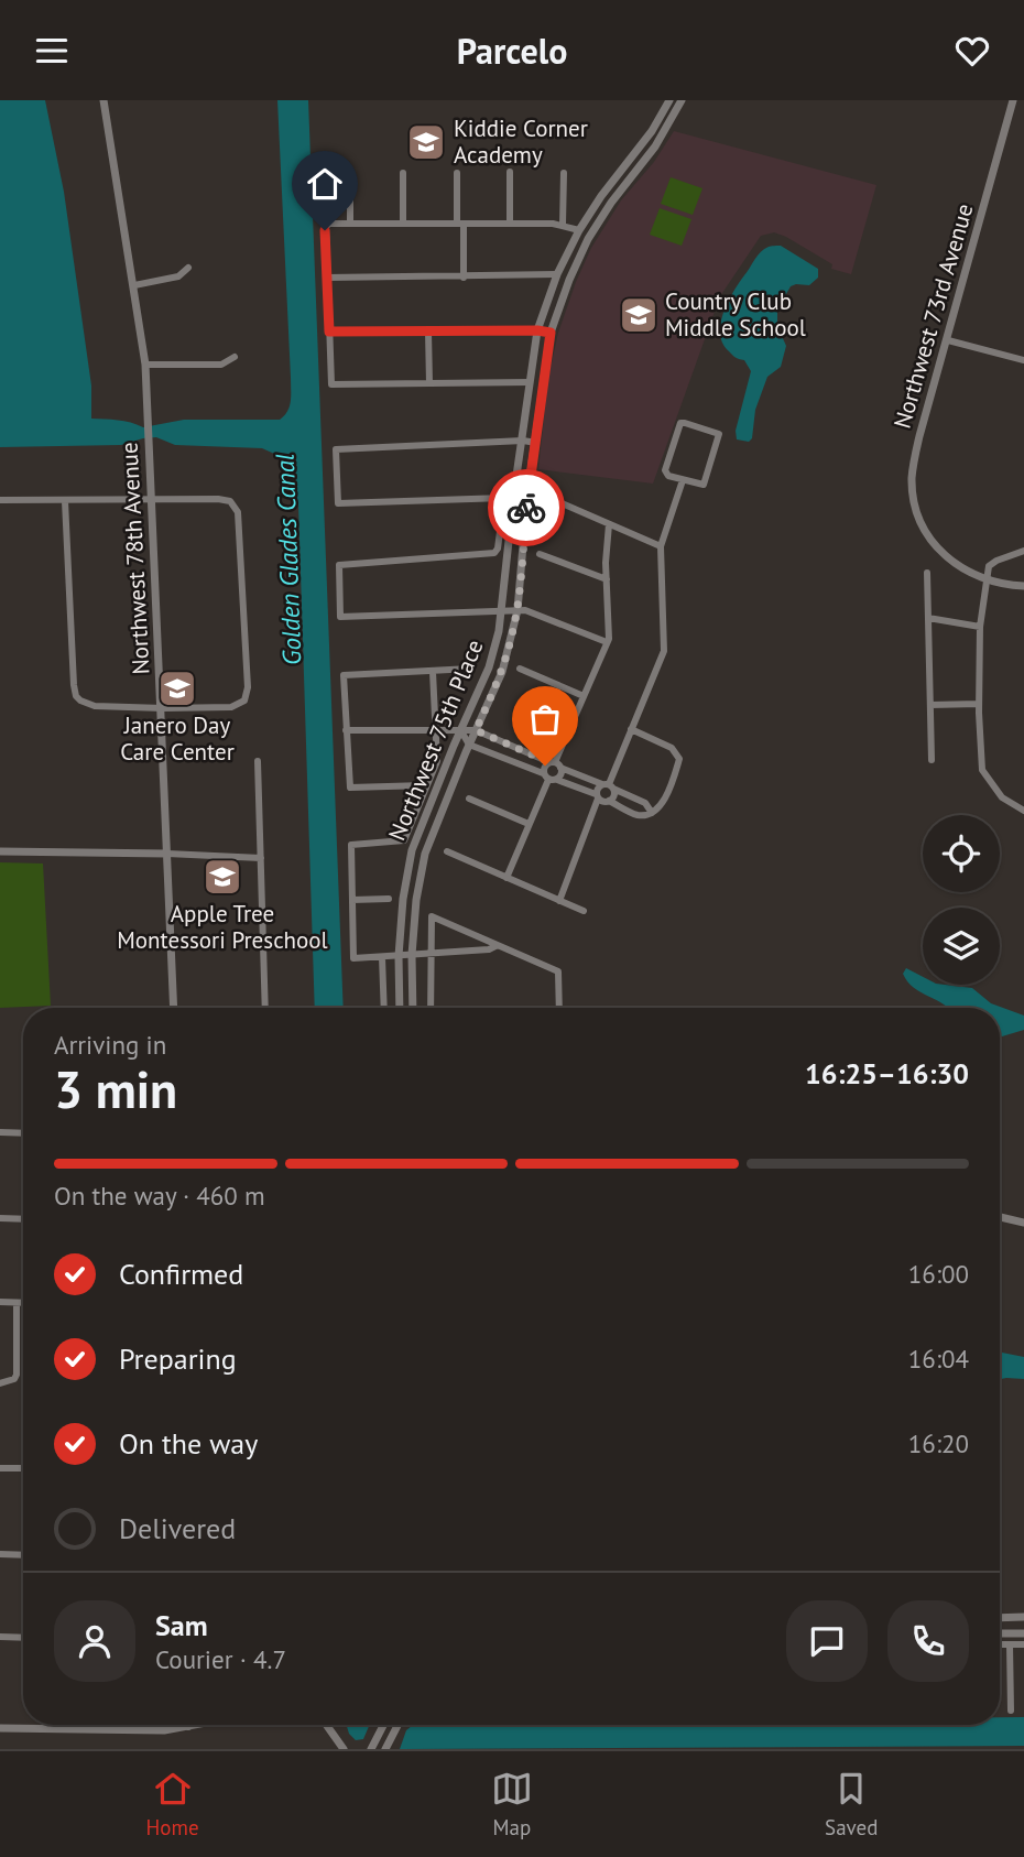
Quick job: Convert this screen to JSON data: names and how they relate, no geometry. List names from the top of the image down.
{
  "streets": {
    "street": ["Northwest 73rd Avenue", "Northwest 78th Avenue", "Northwest 75th Place"]
  },
  "water": ["Golden Glades Canal"],
  "places": {
    "school or university": [
      "Kiddie Corner Academy",
      "Country Club Middle School",
      "Janero Day Care Center",
      "Apple Tree Montessori Preschool"
    ]
  },
  "page": {
    "header": "Parcelo",
    "heading": ["3 min", "Arriving in", "16:25–16:30"],
    "panel": ["Sam", "Courier · 4.7"],
    "bar": "On the way · 460 m",
    "list": [
      ["Confirmed", "16:00"],
      ["Preparing", "16:04"],
      ["On the way", "16:20"],
      "Delivered"
    ],
    "tabs": ["Home", "Map", "Saved"]
  }
}
